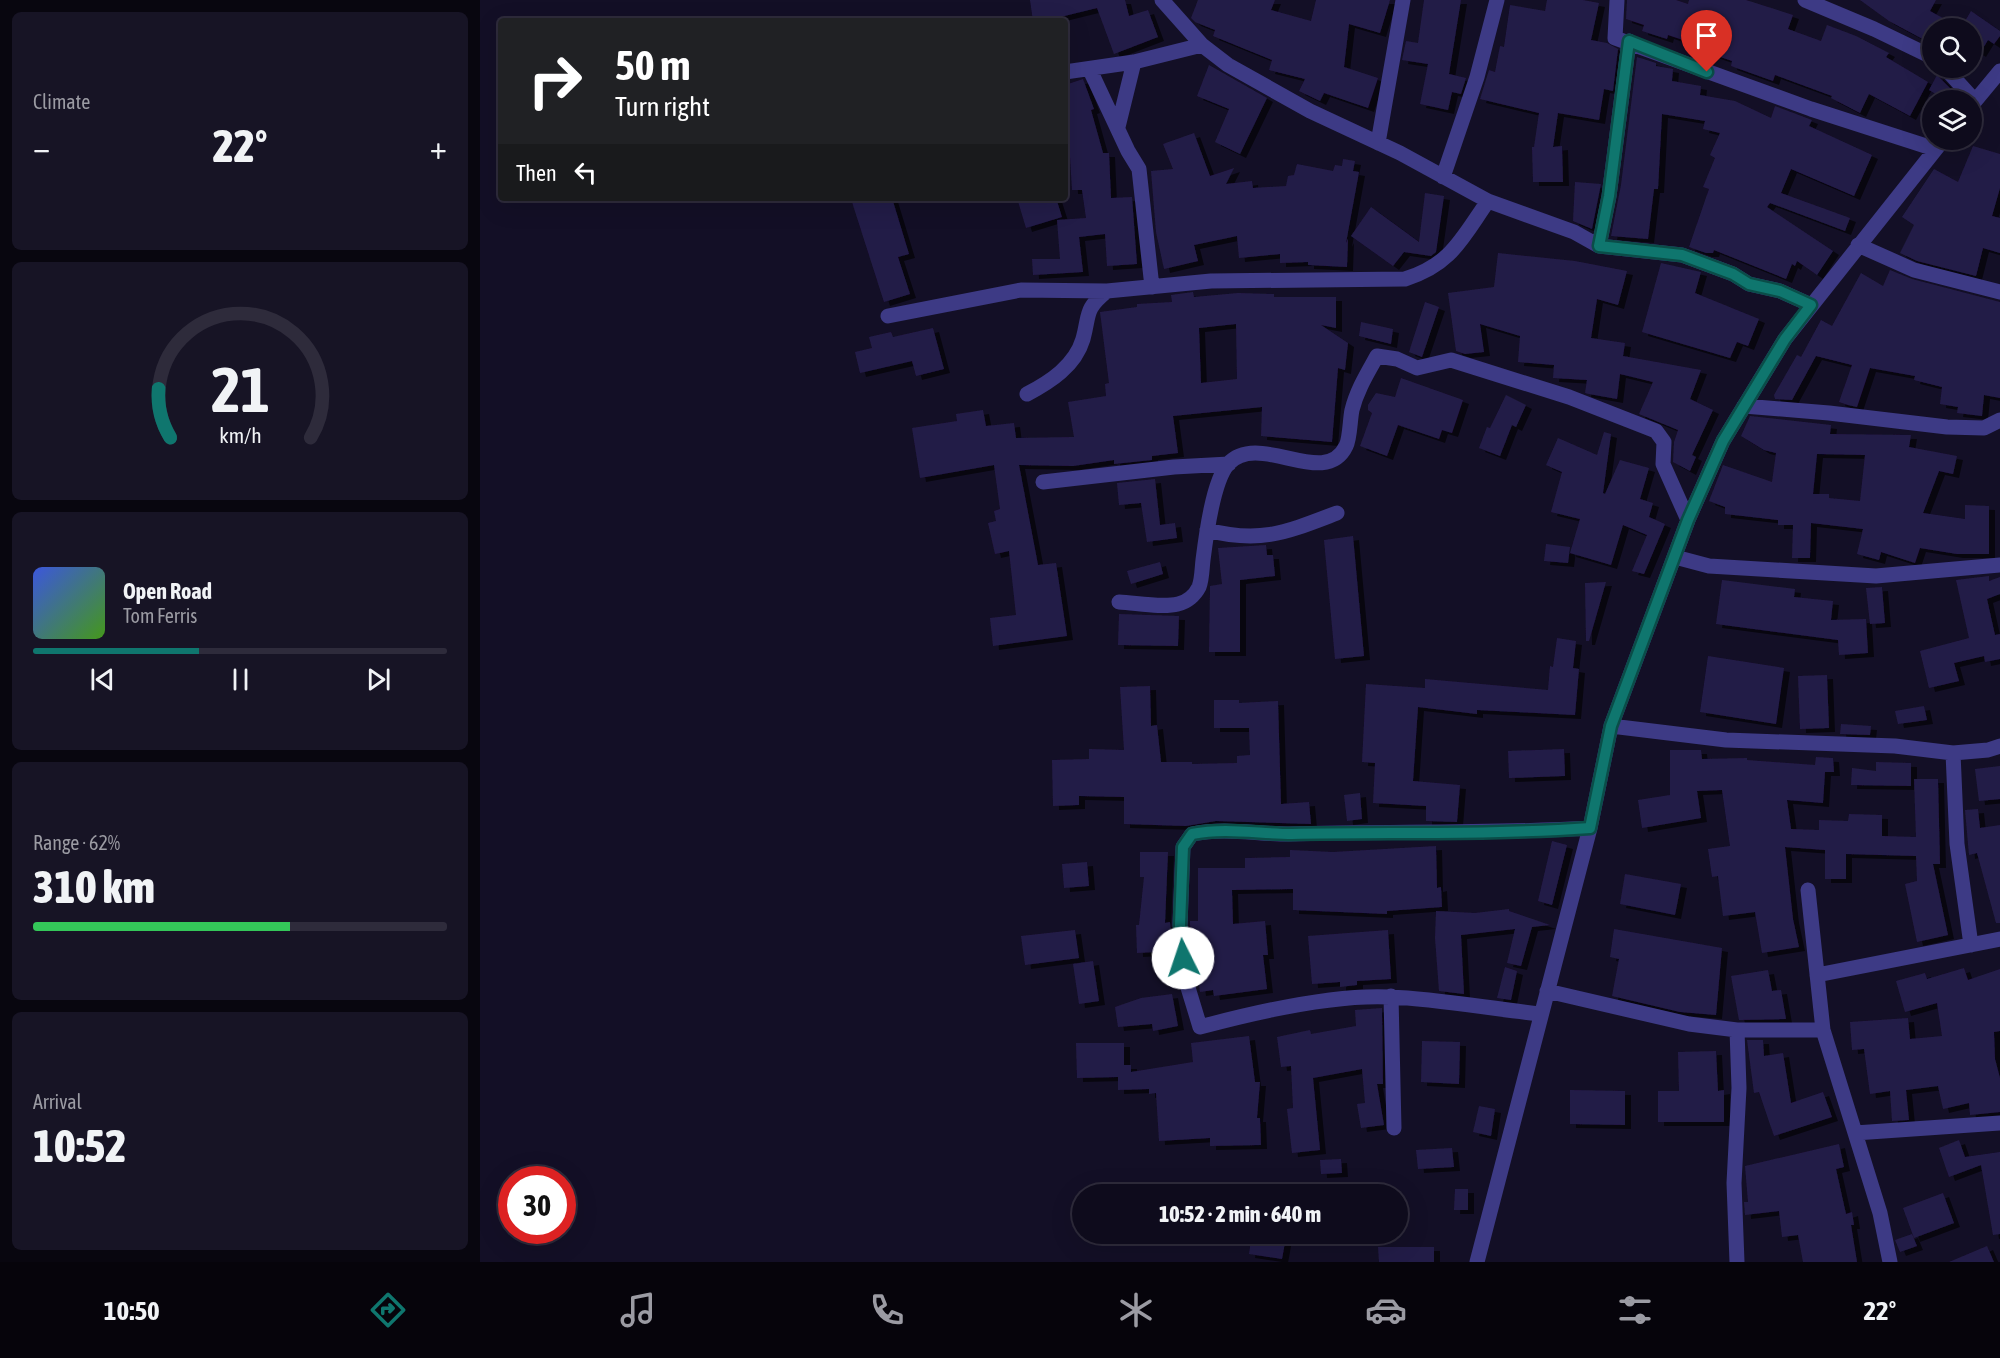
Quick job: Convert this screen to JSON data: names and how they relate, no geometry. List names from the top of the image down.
{
  "page": {
    "tile": [
      "Climate",
      ["Range · 62%", "310 km"],
      ["Arrival", "10:52"]
    ],
    "turn": ["50 m", "Turn right"],
    "heat": ["−", "22°", "+"],
    "then": "Then",
    "song": ["Open Road", "Tom Ferris"],
    "limit": "30",
    "trip": "10:52 · 2 min · 640 m",
    "tabs": ["10:50", "22°"],
    "gauge": ["21", "km/h"]
  }
}
